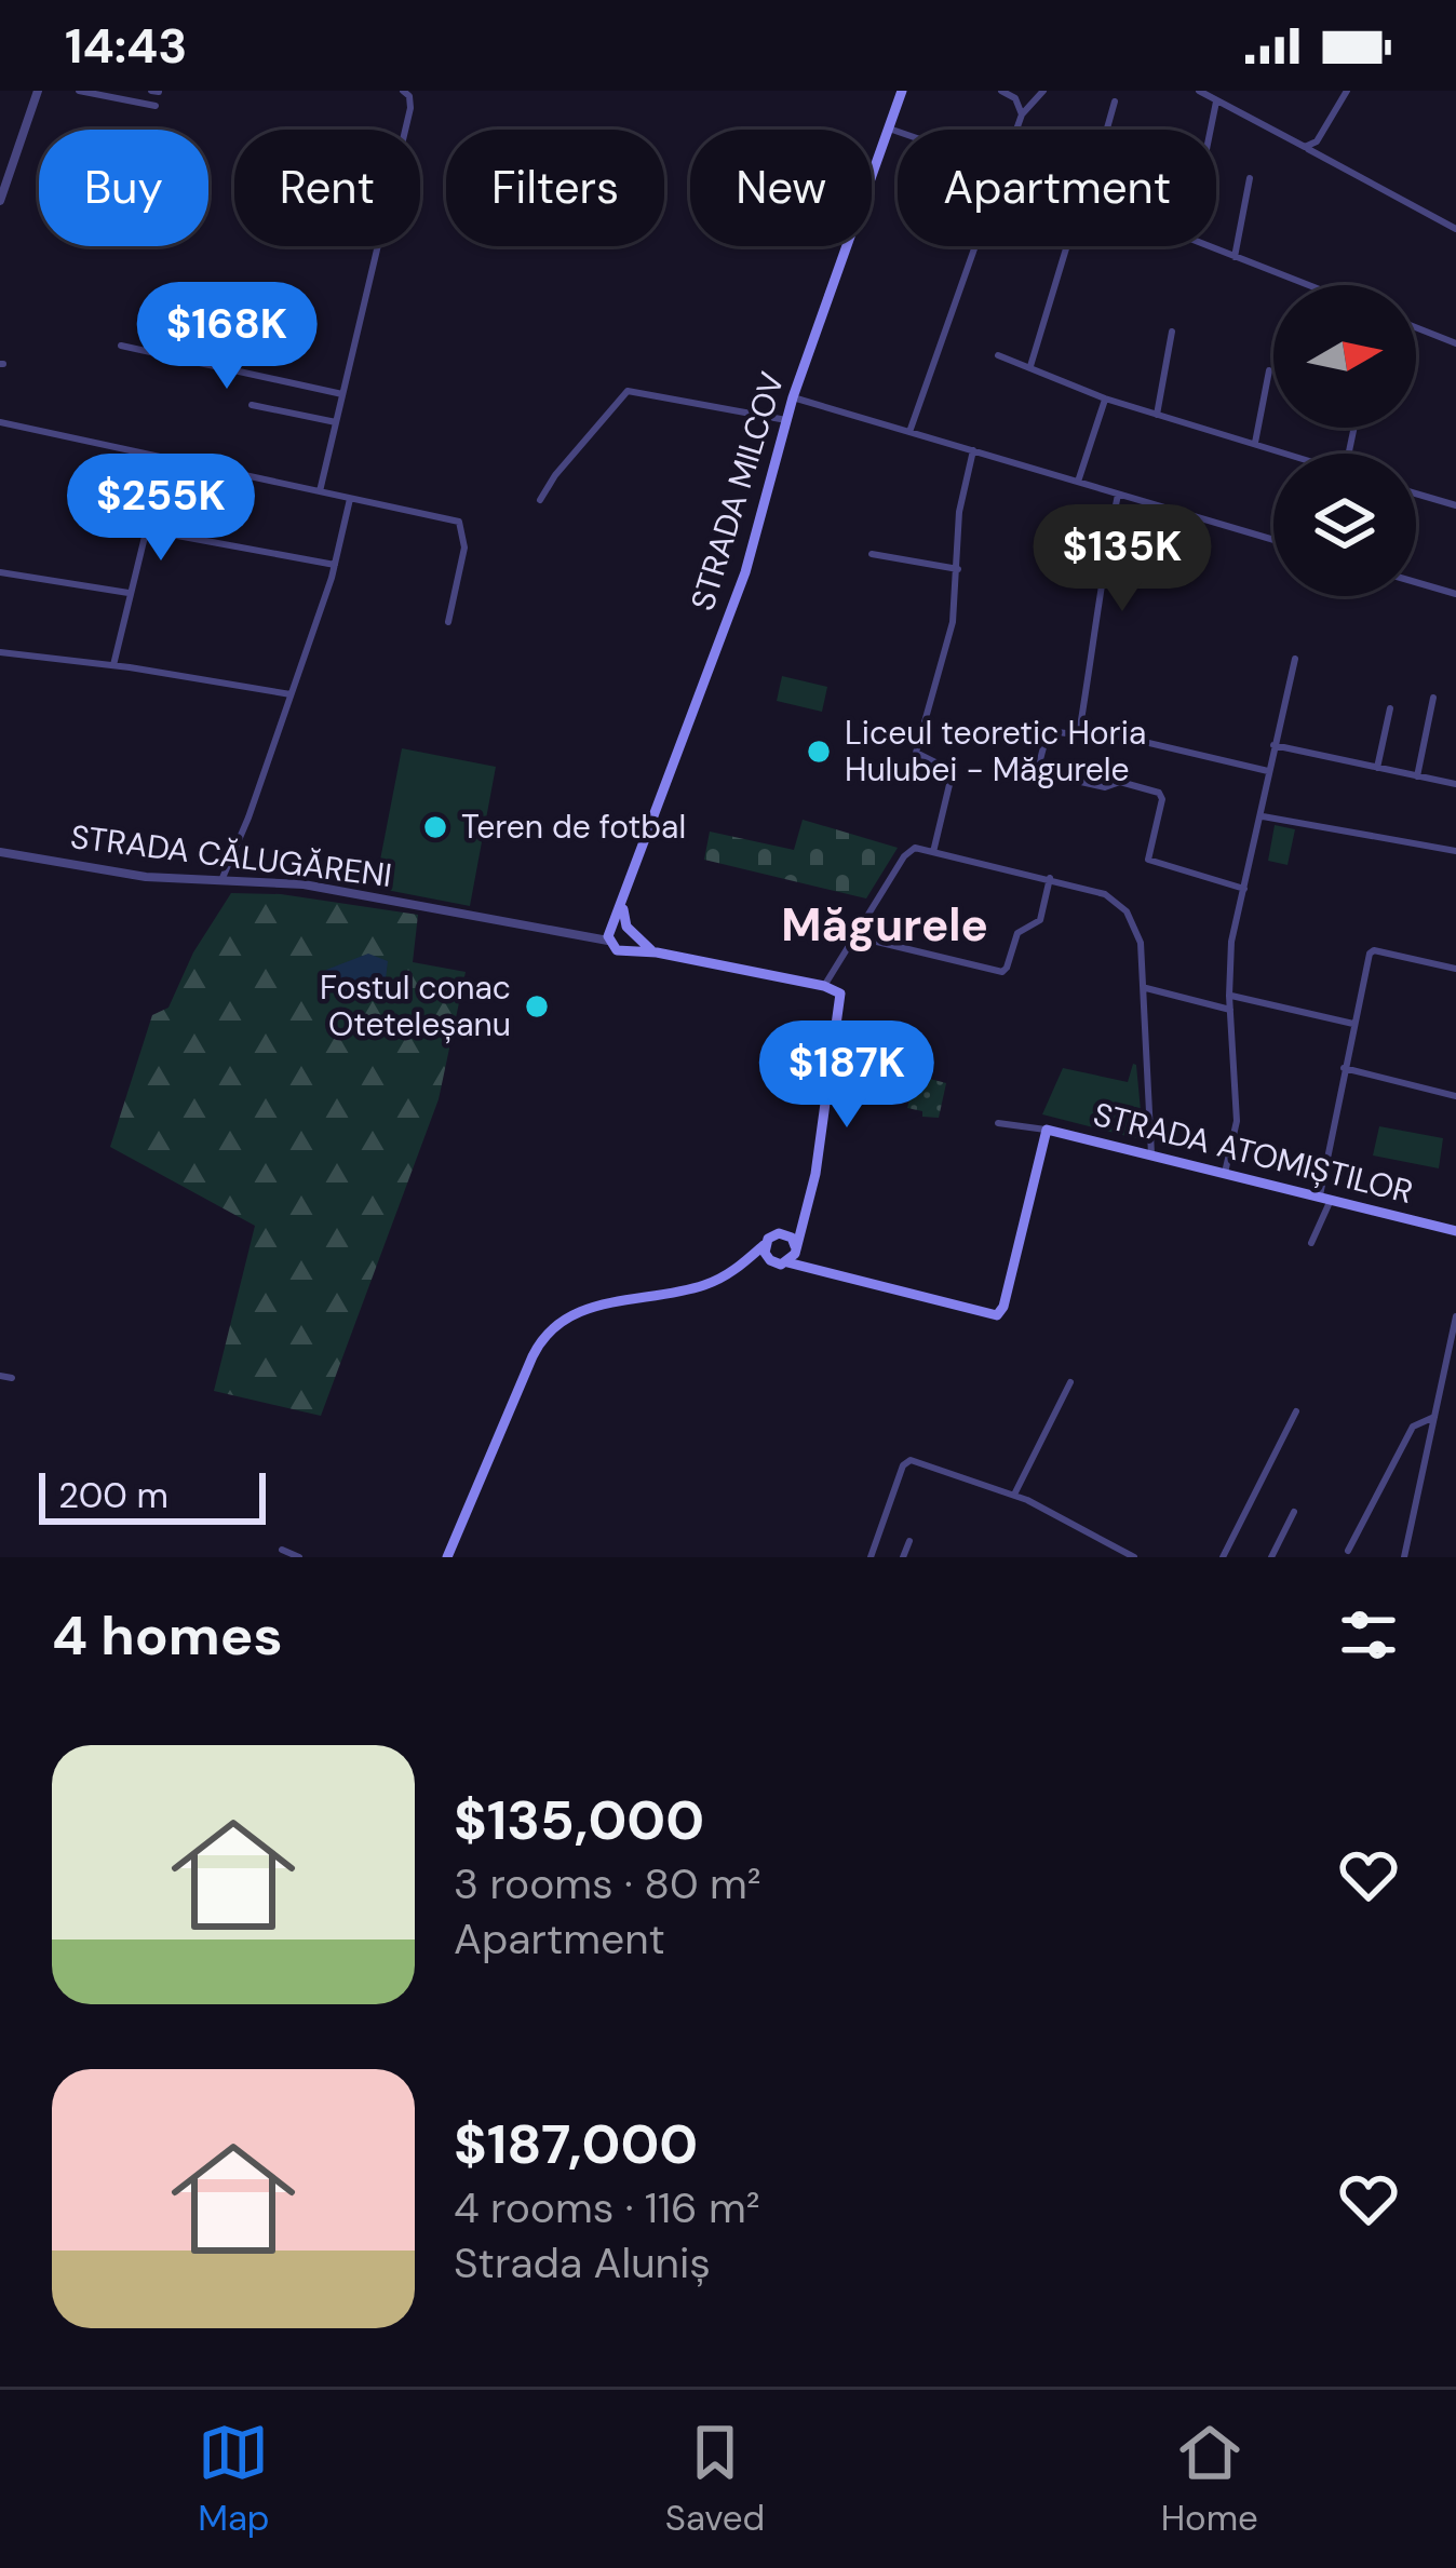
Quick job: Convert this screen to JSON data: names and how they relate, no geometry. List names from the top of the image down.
{
  "streets": {
    "main road": ["STRADA MILCOV", "STRADA ATOMIȘTILOR"],
    "street": ["STRADA CĂLUGĂRENI"]
  },
  "districts": ["Măgurele"],
  "places": ["Liceul teoretic Horia Hulubei - Măgurele", "Teren de fotbal", "Fostul conac Oteteleșanu"],
  "scale_bar": "200 m",
  "north": "right",
  "page": {
    "status": "14:43",
    "chip": [
      "Buy",
      "Rent",
      "Filters",
      "New",
      "Apartment"
    ],
    "price": [
      "$168K",
      "$255K",
      "$135K",
      "$187K"
    ],
    "scale": "200 m",
    "heading": "4 homes",
    "list": [
      {
        "name": "$135,000",
        "note": "3 rooms · 80 m² · Apartment"
      },
      {
        "name": "$187,000",
        "note": "4 rooms · 116 m² · Strada Aluniș"
      }
    ],
    "tabs": ["Map", "Saved", "Home"]
  }
}
